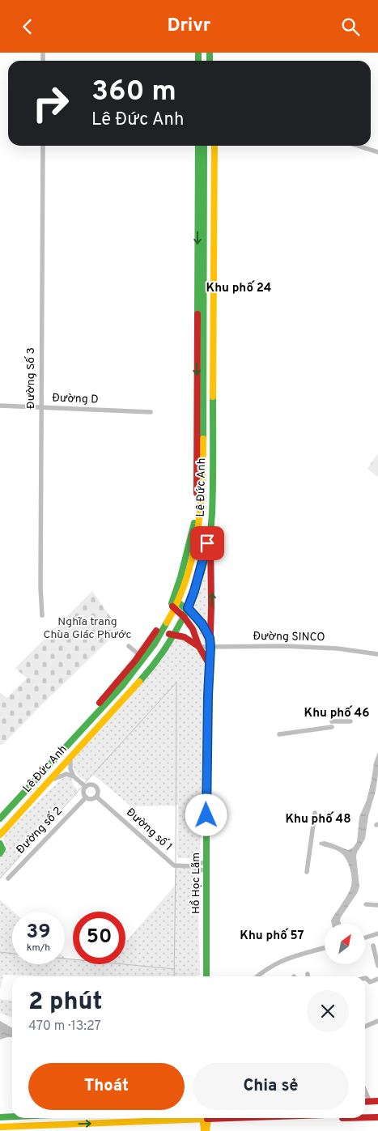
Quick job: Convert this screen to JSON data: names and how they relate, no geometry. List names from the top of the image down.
{
  "streets": {
    "main road": ["Lê Đức Anh", "Hồ Học Lãm"],
    "street": [
      "Đường Số 3",
      "Đường D",
      "Đường SINCO",
      "Đường số 1",
      "Đường số 2"
    ]
  },
  "crossings": [
    ["Đường Số 3", "Đường D"],
    ["Lê Đức Anh", "Hồ Học Lãm"],
    ["Đường SINCO", "Hồ Học Lãm"],
    ["Đường số 1", "Đường số 2"],
    ["Đường số 1", "Hồ Học Lãm"]
  ],
  "districts": [
    "Khu phố 24",
    "Khu phố 46",
    "Khu phố 48",
    "Khu phố 57"
  ],
  "parks": ["Nghĩa trang Chùa Giác Phước"],
  "north": "top right",
  "page": {
    "header": "Drivr",
    "turn": ["360 m", "Lê Đức Anh"],
    "speed": "39 km/h",
    "limit": "50",
    "heading": ["2 phút", "470 m · 13:27"],
    "buttons": ["Thoát", "Chia sẻ"]
  }
}
